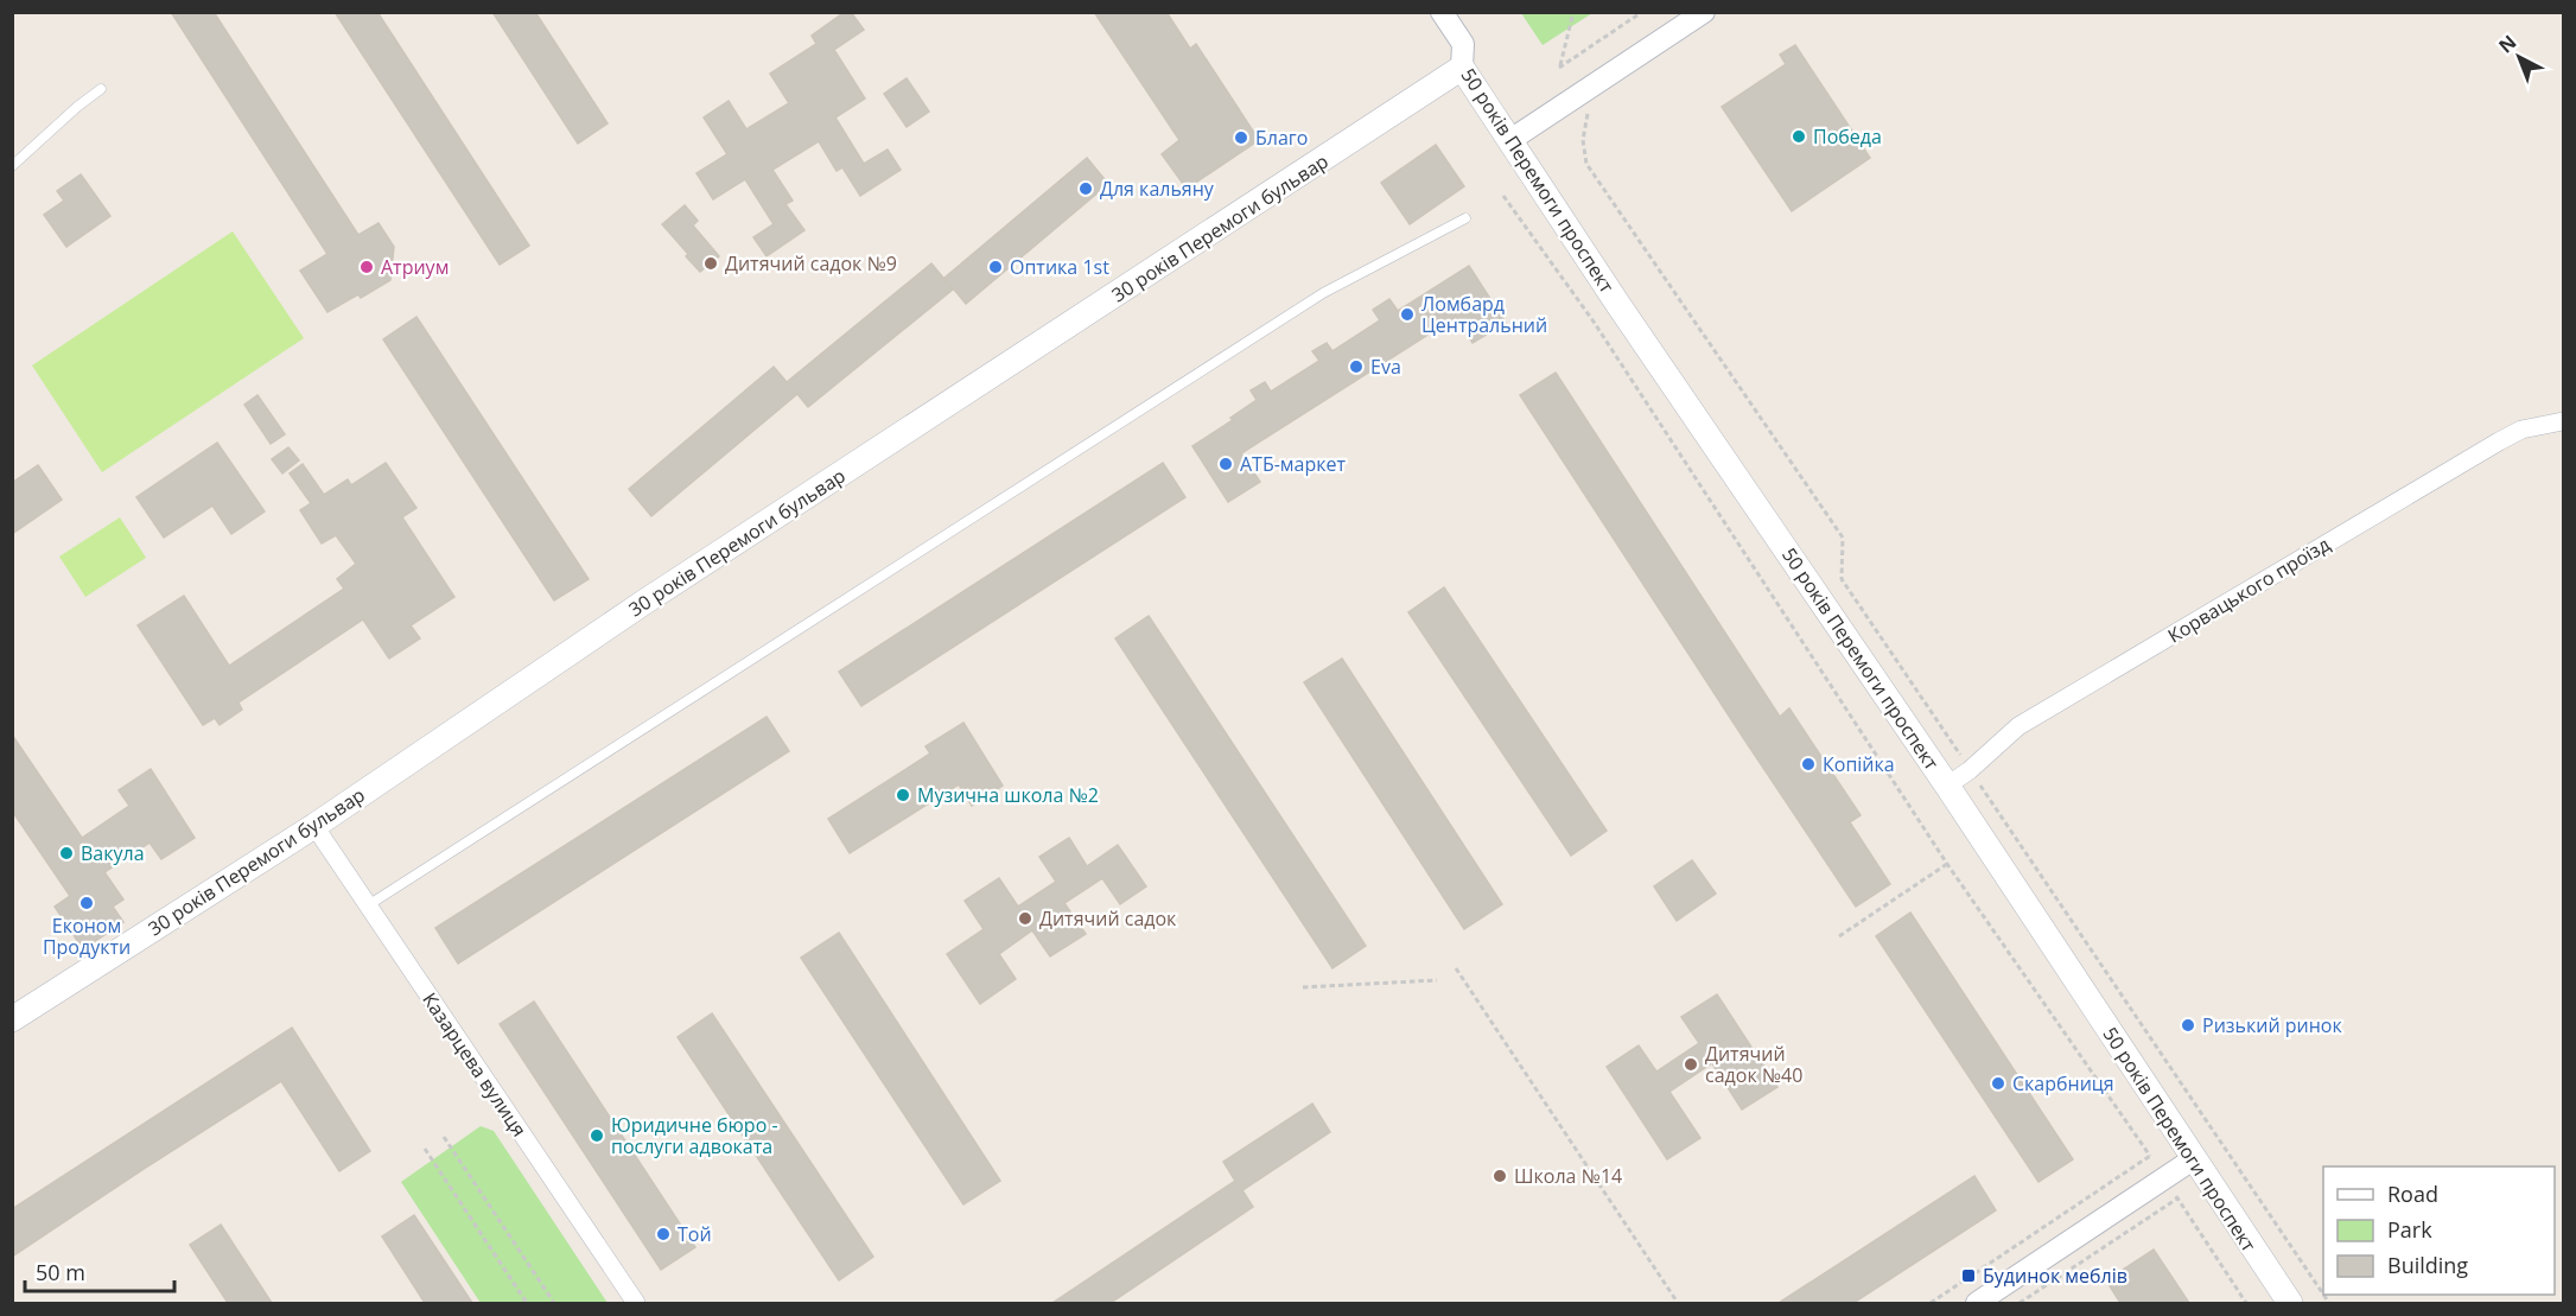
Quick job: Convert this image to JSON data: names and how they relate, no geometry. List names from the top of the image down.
{
  "streets": {
    "main road": ["50 років Перемоги проспект", "30 років Перемоги бульвар"],
    "street": ["Корвацького проїзд", "Казарцева вулиця"]
  },
  "crossings": [
    ["50 років Перемоги проспект", "30 років Перемоги бульвар"],
    ["50 років Перемоги проспект", "Корвацького проїзд"],
    ["30 років Перемоги бульвар", "Казарцева вулиця"]
  ],
  "places": {
    "other": [
      "Победа",
      "Благо",
      "Для кальяну",
      "Дитячий садок №9",
      "Атриум",
      "Оптика 1st",
      "Ломбард Центральний",
      "Eva",
      "АТБ-маркет",
      "Копійка",
      "Музична школа №2",
      "Вакула",
      "Економ Продукти",
      "Дитячий садок",
      "Ризький ринок",
      "Дитячий садок №40",
      "Скарбниця",
      "Юридичне бюро - послуги адвоката",
      "Школа №14",
      "Той"
    ],
    "transit": ["Будинок меблів"]
  },
  "legend": ["Road", "Park", "Building"],
  "scale_bar": "50 m",
  "north": "top left"
}
